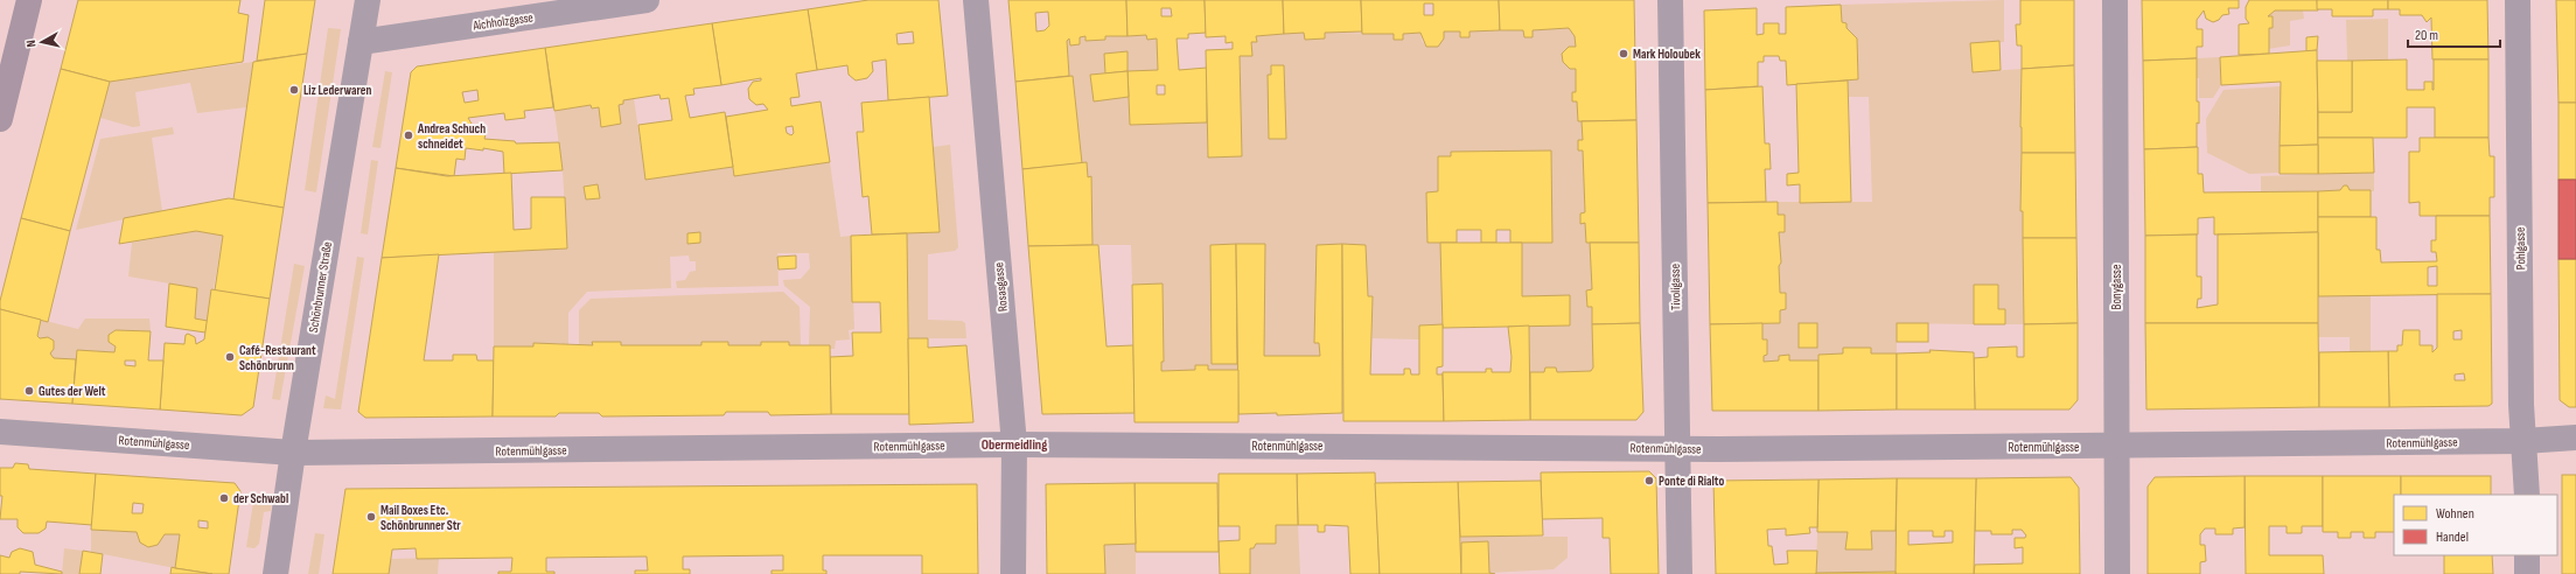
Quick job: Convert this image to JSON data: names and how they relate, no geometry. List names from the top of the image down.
{
  "streets": {
    "street": [
      "Aichholzgasse",
      "Pohlgasse",
      "Schönbrunner Straße",
      "Rosasgasse",
      "Tivoligasse",
      "Bonygasse",
      "Rotenmühlgasse"
    ]
  },
  "crossings": [
    ["Aichholzgasse", "Schönbrunner Straße"],
    ["Pohlgasse", "Rotenmühlgasse"],
    ["Schönbrunner Straße", "Rotenmühlgasse"],
    ["Rosasgasse", "Rotenmühlgasse"],
    ["Tivoligasse", "Rotenmühlgasse"],
    ["Bonygasse", "Rotenmühlgasse"]
  ],
  "districts": ["Obermeidling"],
  "places": [
    "Mark Holoubek",
    "Liz Lederwaren",
    "Andrea Schuch schneidet",
    "Café-Restaurant Schönbrunn",
    "Gutes der Welt",
    "Ponte di Rialto",
    "der Schwabl",
    "Mail Boxes Etc. Schönbrunner Str"
  ],
  "legend": ["Wohnen", "Handel"],
  "scale_bar": "20 m",
  "north": "left"
}
